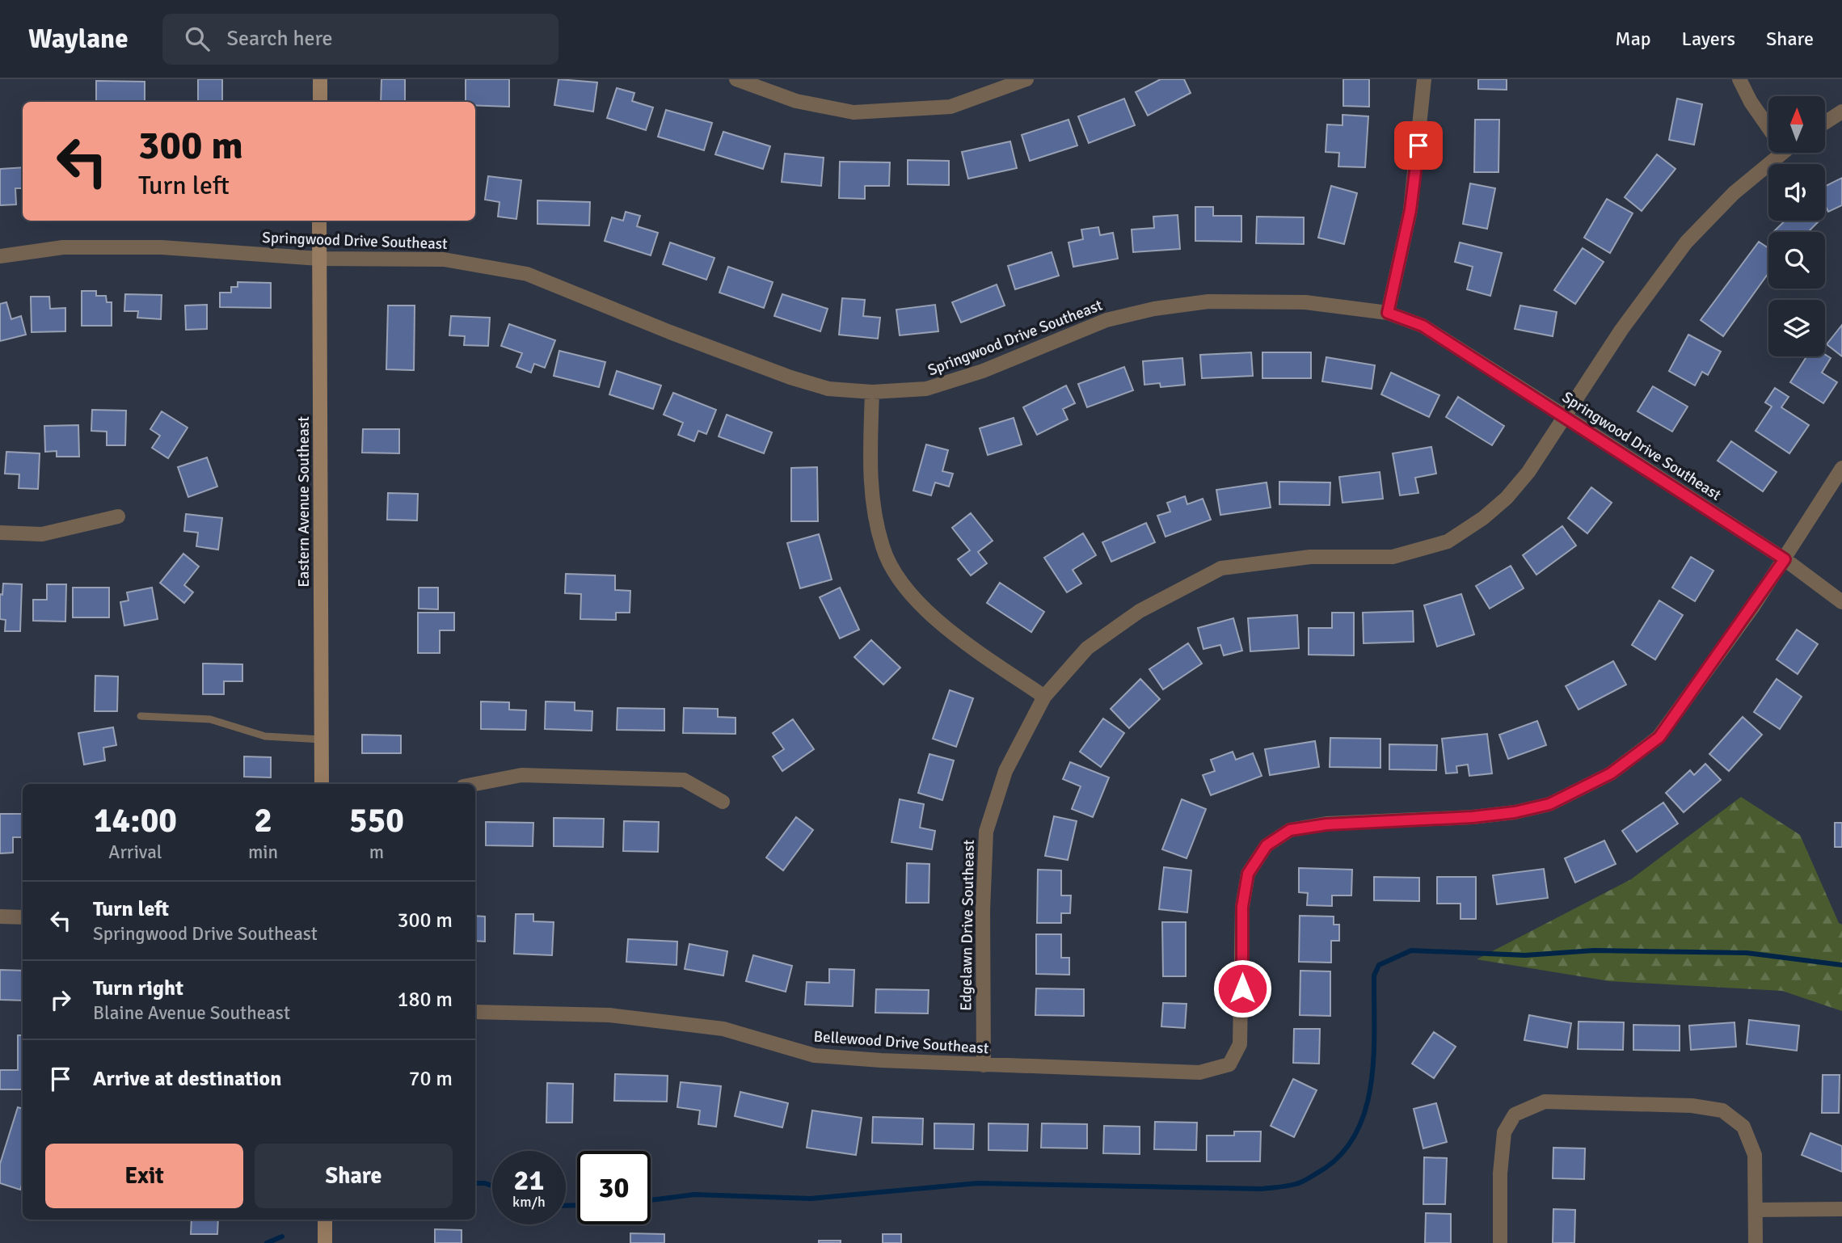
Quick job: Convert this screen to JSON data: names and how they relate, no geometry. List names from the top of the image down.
{
  "streets": {
    "street": [
      "Springwood Drive Southeast",
      "Eastern Avenue Southeast",
      "Edgelawn Drive Southeast",
      "Bellewood Drive Southeast"
    ]
  },
  "crossings": [
    ["Springwood Drive Southeast", "Eastern Avenue Southeast"],
    ["Springwood Drive Southeast", "Edgelawn Drive Southeast"],
    ["Springwood Drive Southeast", "Bellewood Drive Southeast"],
    ["Edgelawn Drive Southeast", "Bellewood Drive Southeast"]
  ],
  "north": "top",
  "page": {
    "header": "Waylane",
    "search": "Search here",
    "nav": ["Map", "Layers", "Share"],
    "turn": ["300 m", "Turn left"],
    "eta": [
      "14:00",
      "Arrival",
      "2",
      "min",
      "550",
      "m"
    ],
    "list": [
      {
        "name": "Turn left",
        "note": "Springwood Drive Southeast",
        "value": "300 m"
      },
      {
        "name": "Turn right",
        "note": "Blaine Avenue Southeast",
        "value": "180 m"
      },
      {
        "name": "Arrive at destination",
        "value": "70 m"
      }
    ],
    "buttons": ["Exit", "Share"],
    "speed": "21 km/h",
    "limit": "30"
  }
}
